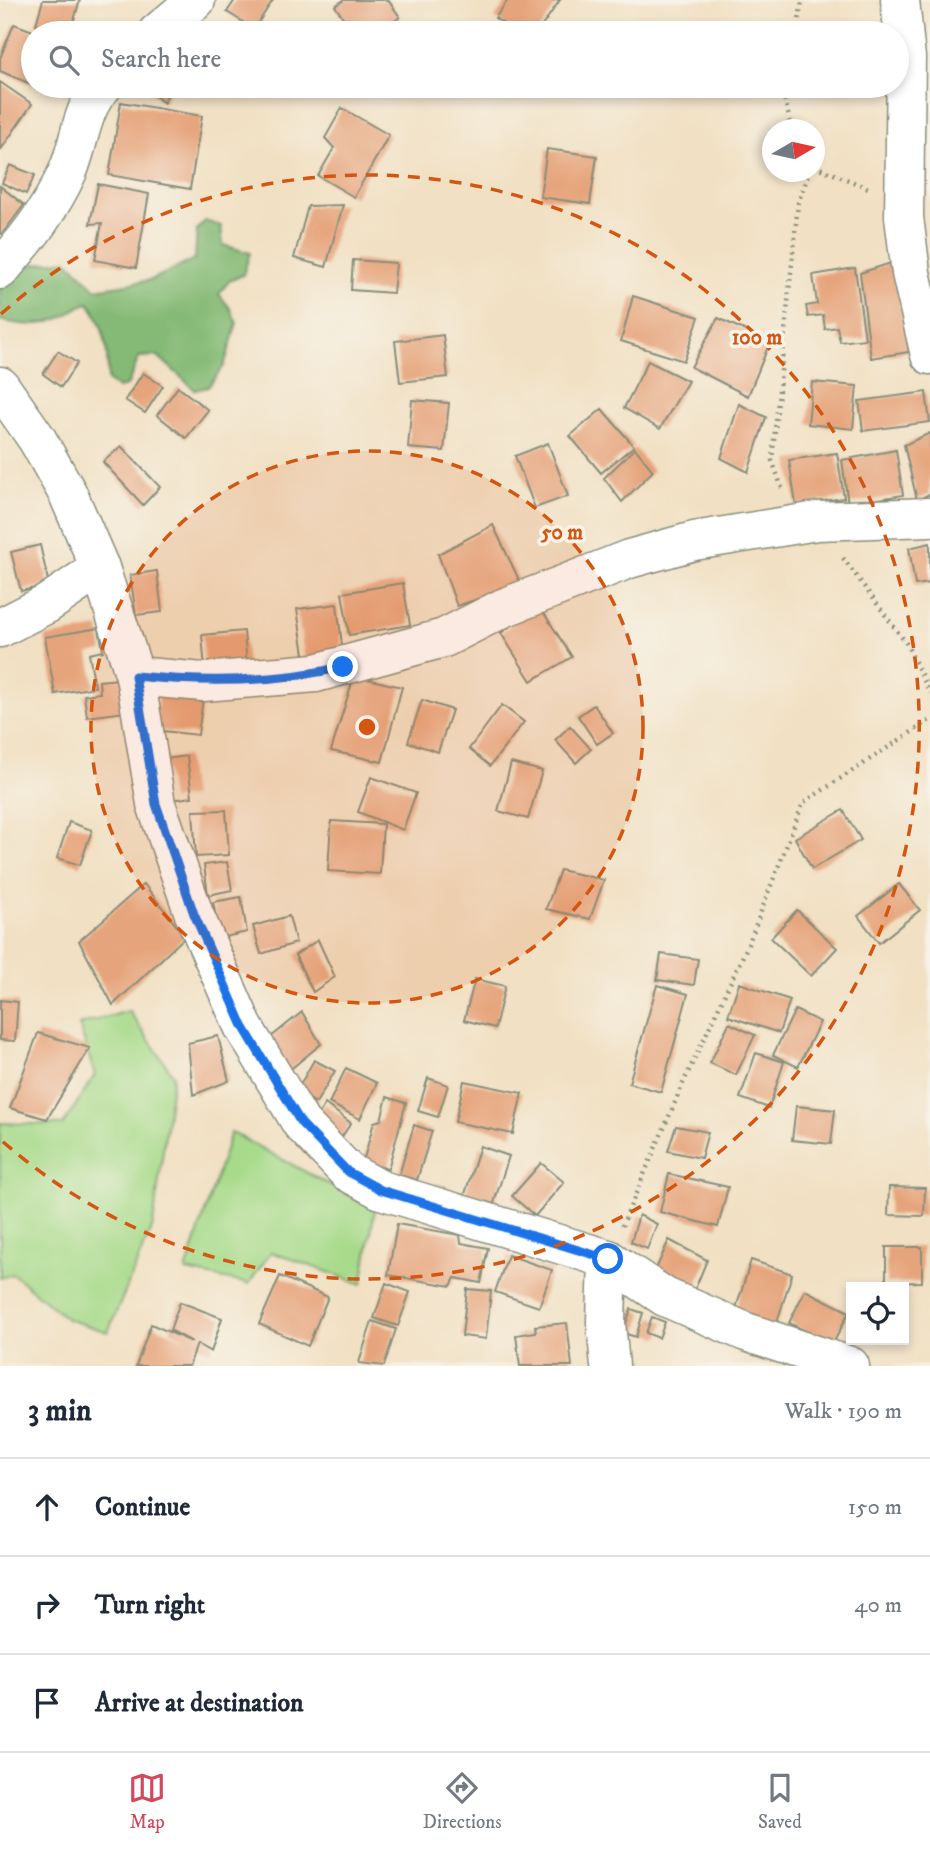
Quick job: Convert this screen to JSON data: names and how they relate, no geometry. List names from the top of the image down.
{
  "north": "right",
  "page": {
    "search": "Search here",
    "heading": ["3 min", "Walk · 190 m"],
    "list": [
      ["Continue", "150 m"],
      ["Turn right", "40 m"],
      "Arrive at destination"
    ],
    "nav": ["Map", "Directions", "Saved"]
  },
  "rings": ["100 m", "50 m"]
}
